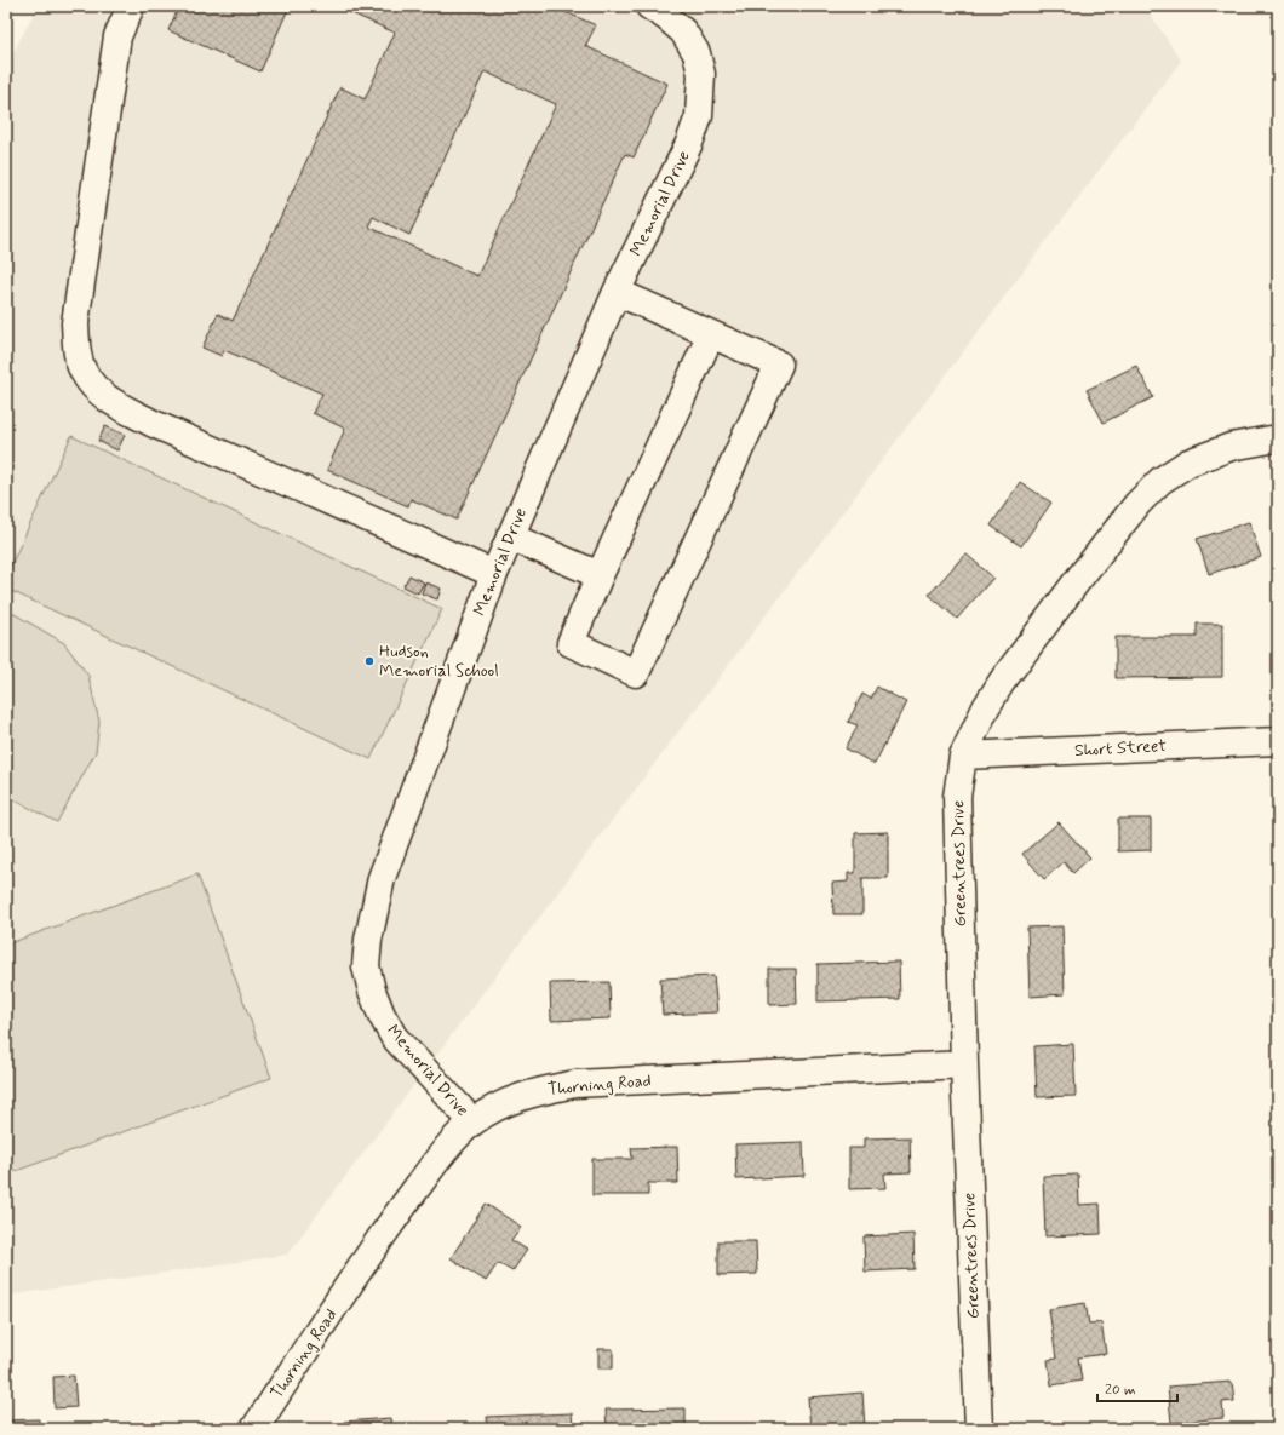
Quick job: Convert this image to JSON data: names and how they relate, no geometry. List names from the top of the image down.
{
  "streets": {
    "street": [
      "Memorial Drive",
      "Short Street",
      "Greentrees Drive",
      "Thorning Road"
    ]
  },
  "crossings": [
    ["Memorial Drive", "Thorning Road"],
    ["Short Street", "Greentrees Drive"],
    ["Greentrees Drive", "Thorning Road"]
  ],
  "places": ["Hudson Memorial School"],
  "scale_bar": "20 m"
}
